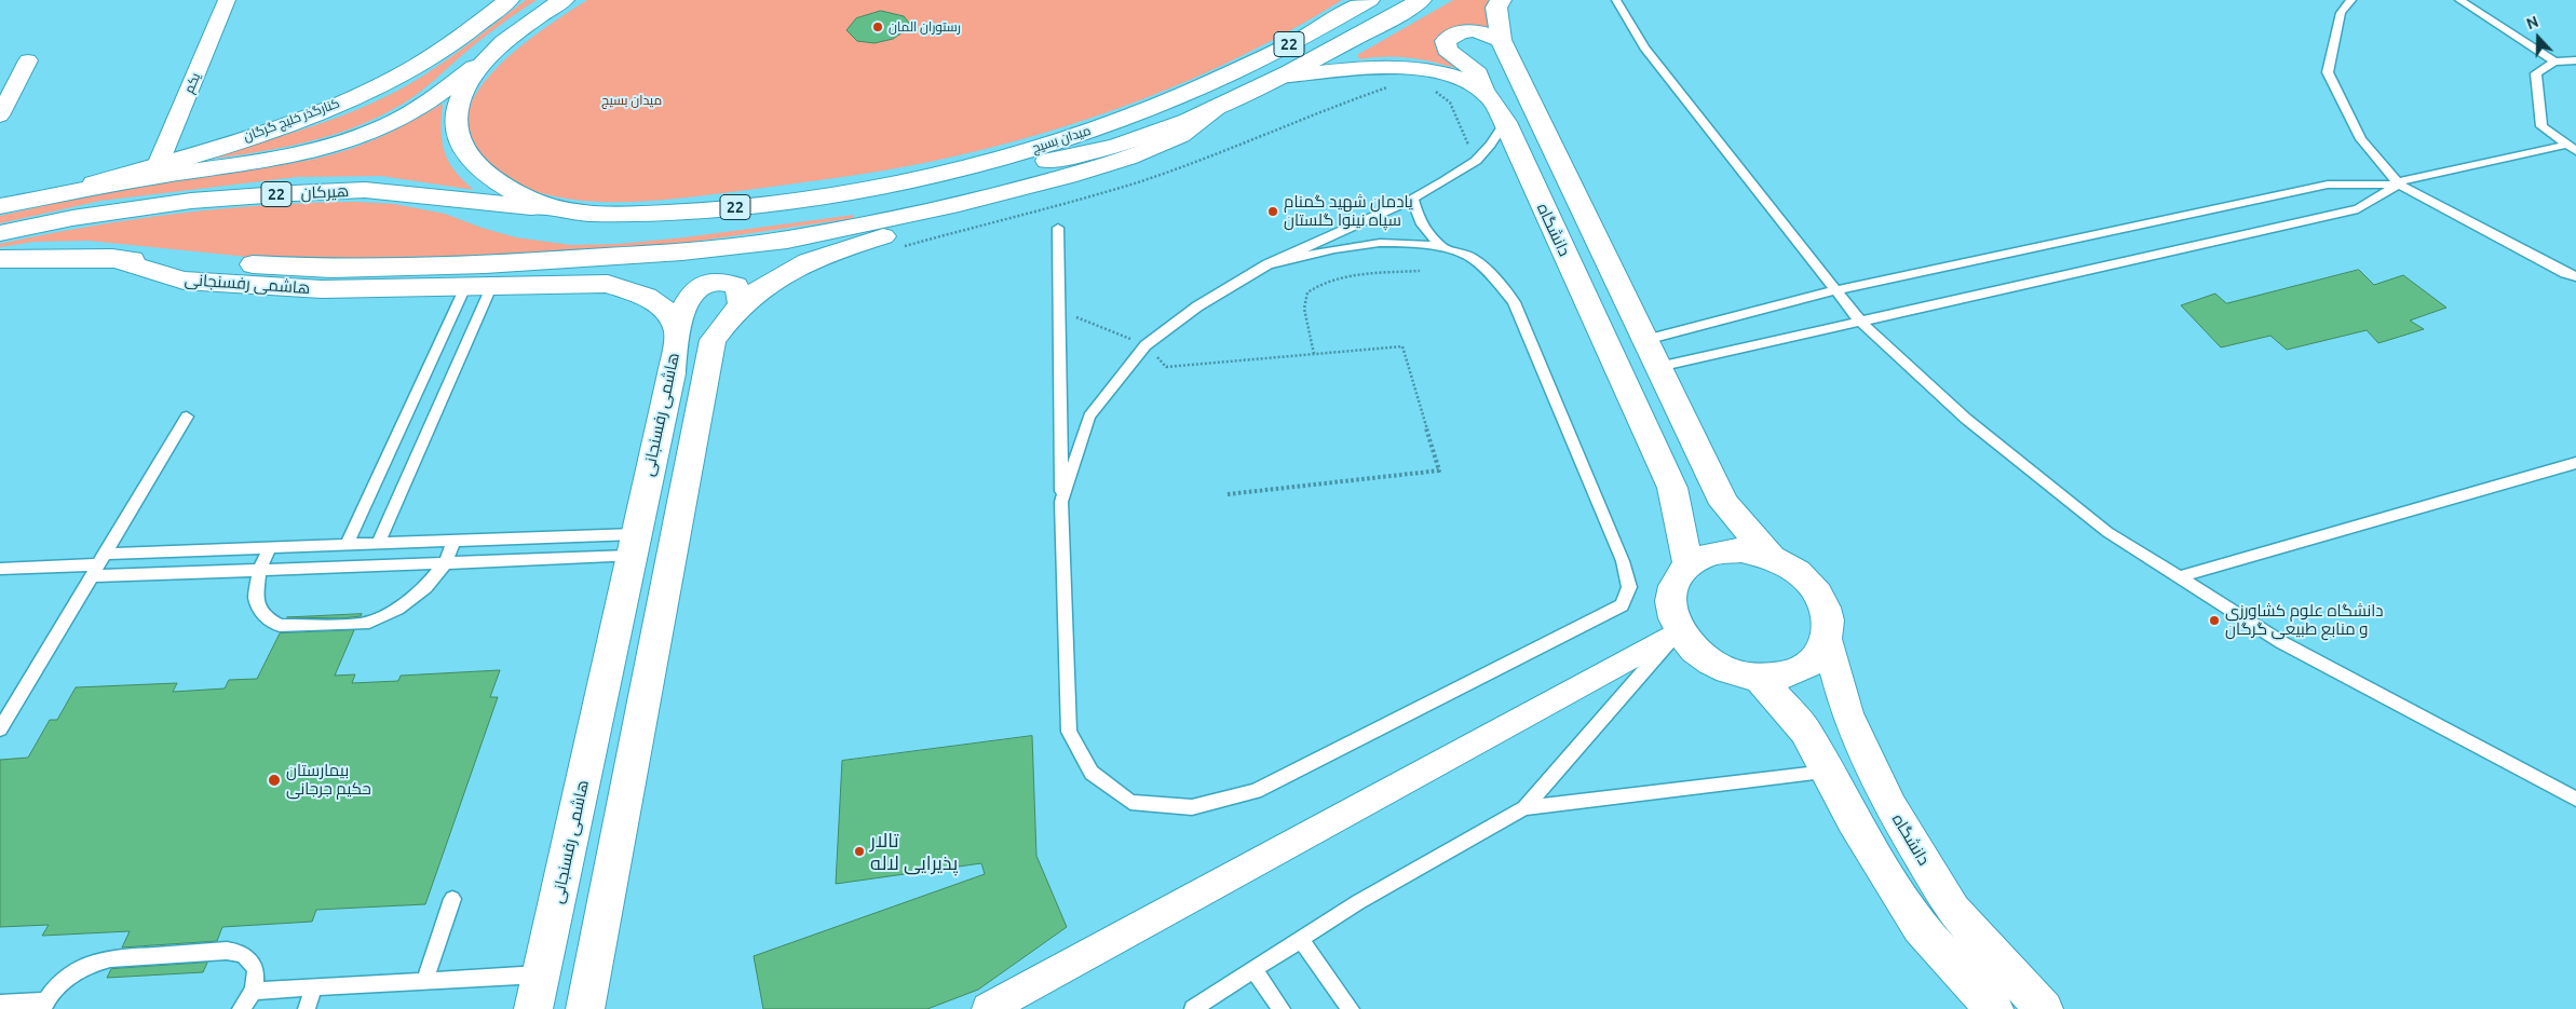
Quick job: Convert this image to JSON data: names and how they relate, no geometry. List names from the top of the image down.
{
  "streets": {
    "main road": [
      "22",
      "کنارگذر خلیج گرگان",
      "میدان بسیج",
      "هیرکان",
      "دانشگاه",
      "هاشمی رفسنجانی"
    ],
    "street": ["یکم"]
  },
  "crossings": [
    ["22", "کنارگذر خلیج گرگان"],
    ["22", "میدان بسیج"],
    ["22", "دانشگاه"],
    ["یکم", "کنارگذر خلیج گرگان"],
    ["میدان بسیج", "هیرکان"]
  ],
  "parks": ["میدان بسیج"],
  "places": [
    "رستوران المان",
    "یادمان شهید گمنام سپاه نینوا گلستان",
    "دانشگاه علوم کشاورزی و منابع طبیعی گرگان",
    "بیمارستان حکیم جرجانی",
    "تالار پذیرایی لاله"
  ],
  "north": "top"
}
